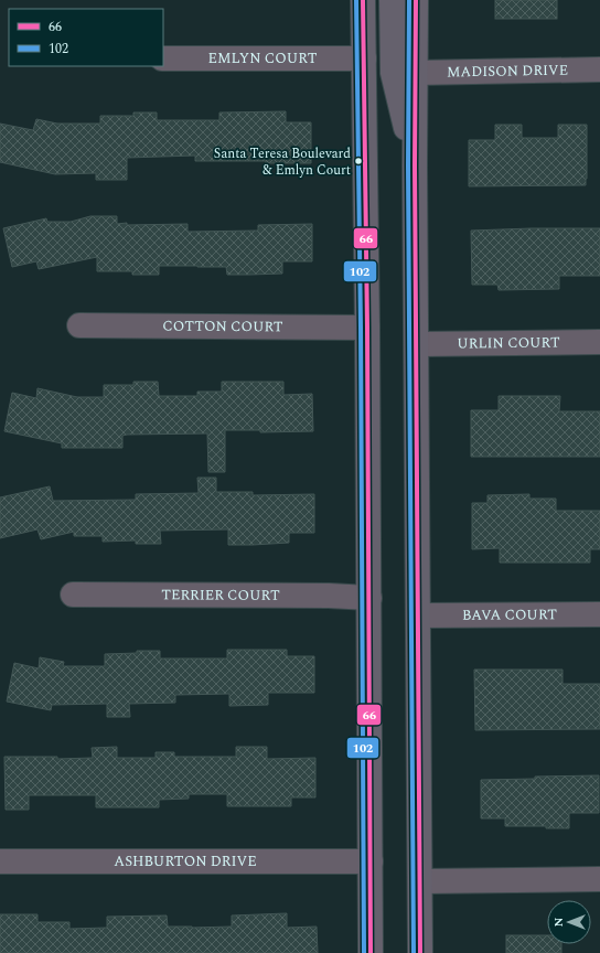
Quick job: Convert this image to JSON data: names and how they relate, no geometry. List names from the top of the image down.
{
  "streets": {
    "street": [
      "EMLYN COURT",
      "MADISON DRIVE",
      "COTTON COURT",
      "URLIN COURT",
      "TERRIER COURT",
      "BAVA COURT",
      "ASHBURTON DRIVE"
    ]
  },
  "places": ["Santa Teresa Boulevard & Emlyn Court"],
  "lines": ["transit line 66", "transit line 102"],
  "legend": ["66", "102"],
  "north": "left"
}
